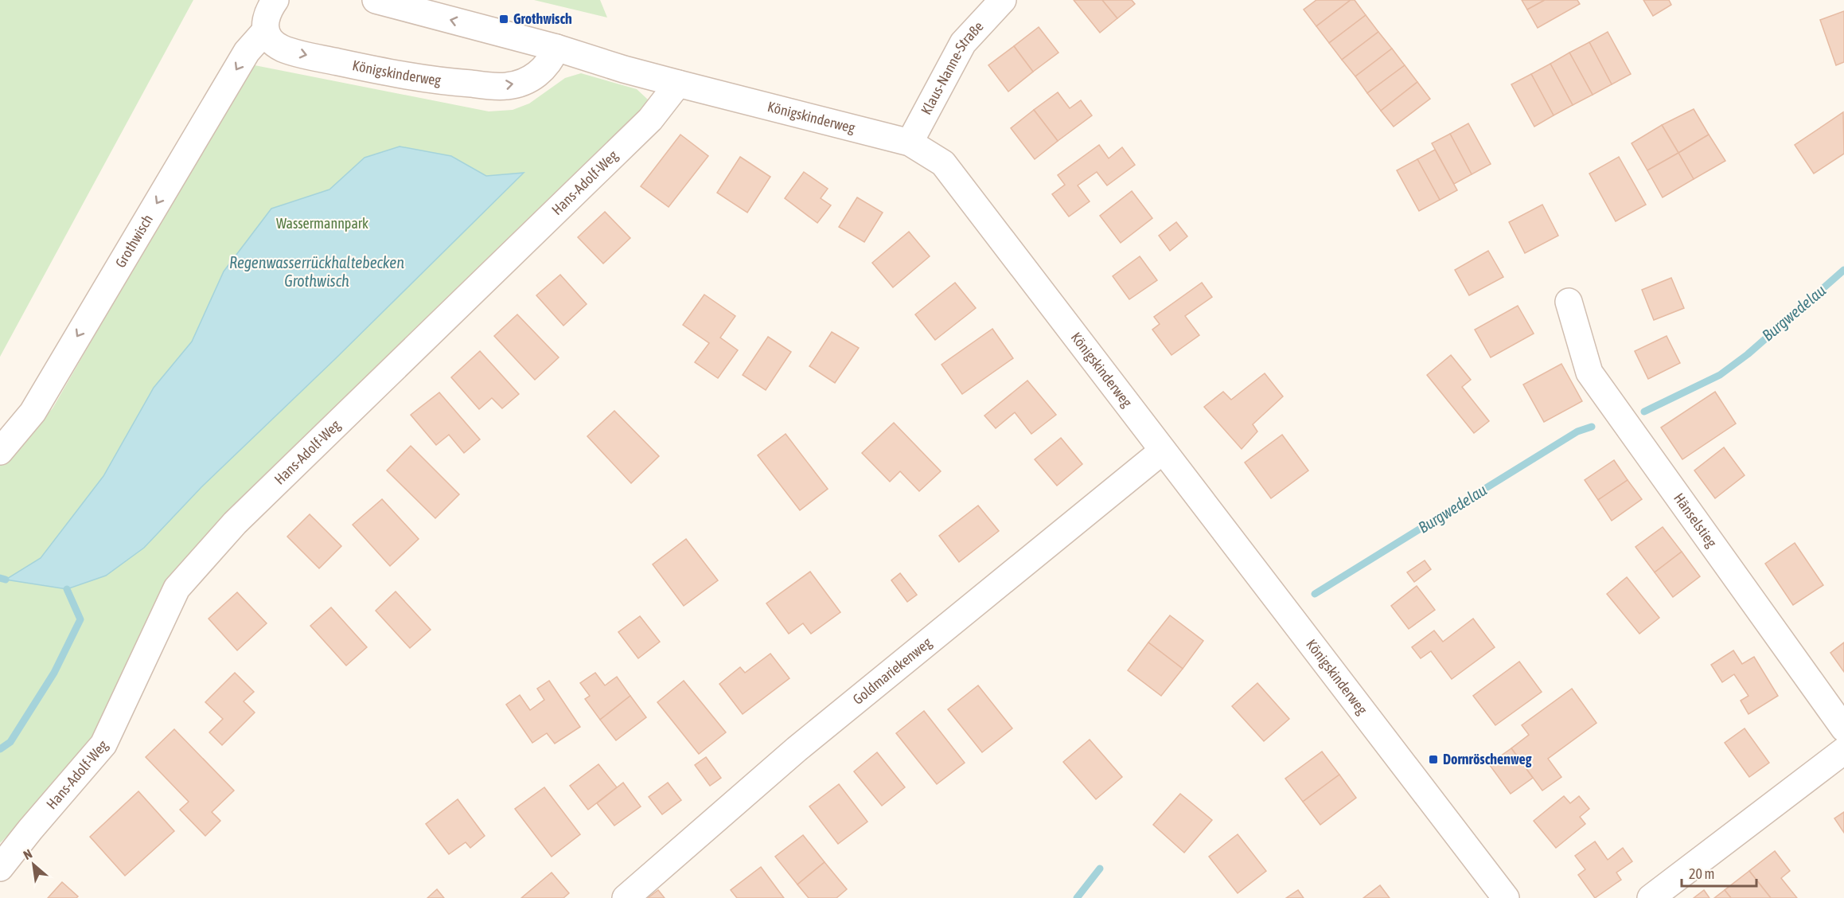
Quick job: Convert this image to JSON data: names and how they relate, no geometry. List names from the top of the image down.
{
  "streets": {
    "street": [
      "Klaus-Nanne-Straße",
      "Königskinderweg",
      "Hans-Adolf-Weg",
      "Grothwisch",
      "Hänselstieg",
      "Goldmariekenweg"
    ]
  },
  "crossings": [
    ["Klaus-Nanne-Straße", "Königskinderweg"],
    ["Königskinderweg", "Hans-Adolf-Weg"],
    ["Königskinderweg", "Grothwisch"],
    ["Königskinderweg", "Goldmariekenweg"]
  ],
  "one_way": ["Grothwisch"],
  "water": ["Regenwasserrückhaltebecken Grothwisch", "Burgwedelau"],
  "parks": ["Wassermannpark"],
  "places": {
    "transit": ["Grothwisch", "Dornröschenweg"]
  },
  "scale_bar": "20 m",
  "north": "top left"
}
